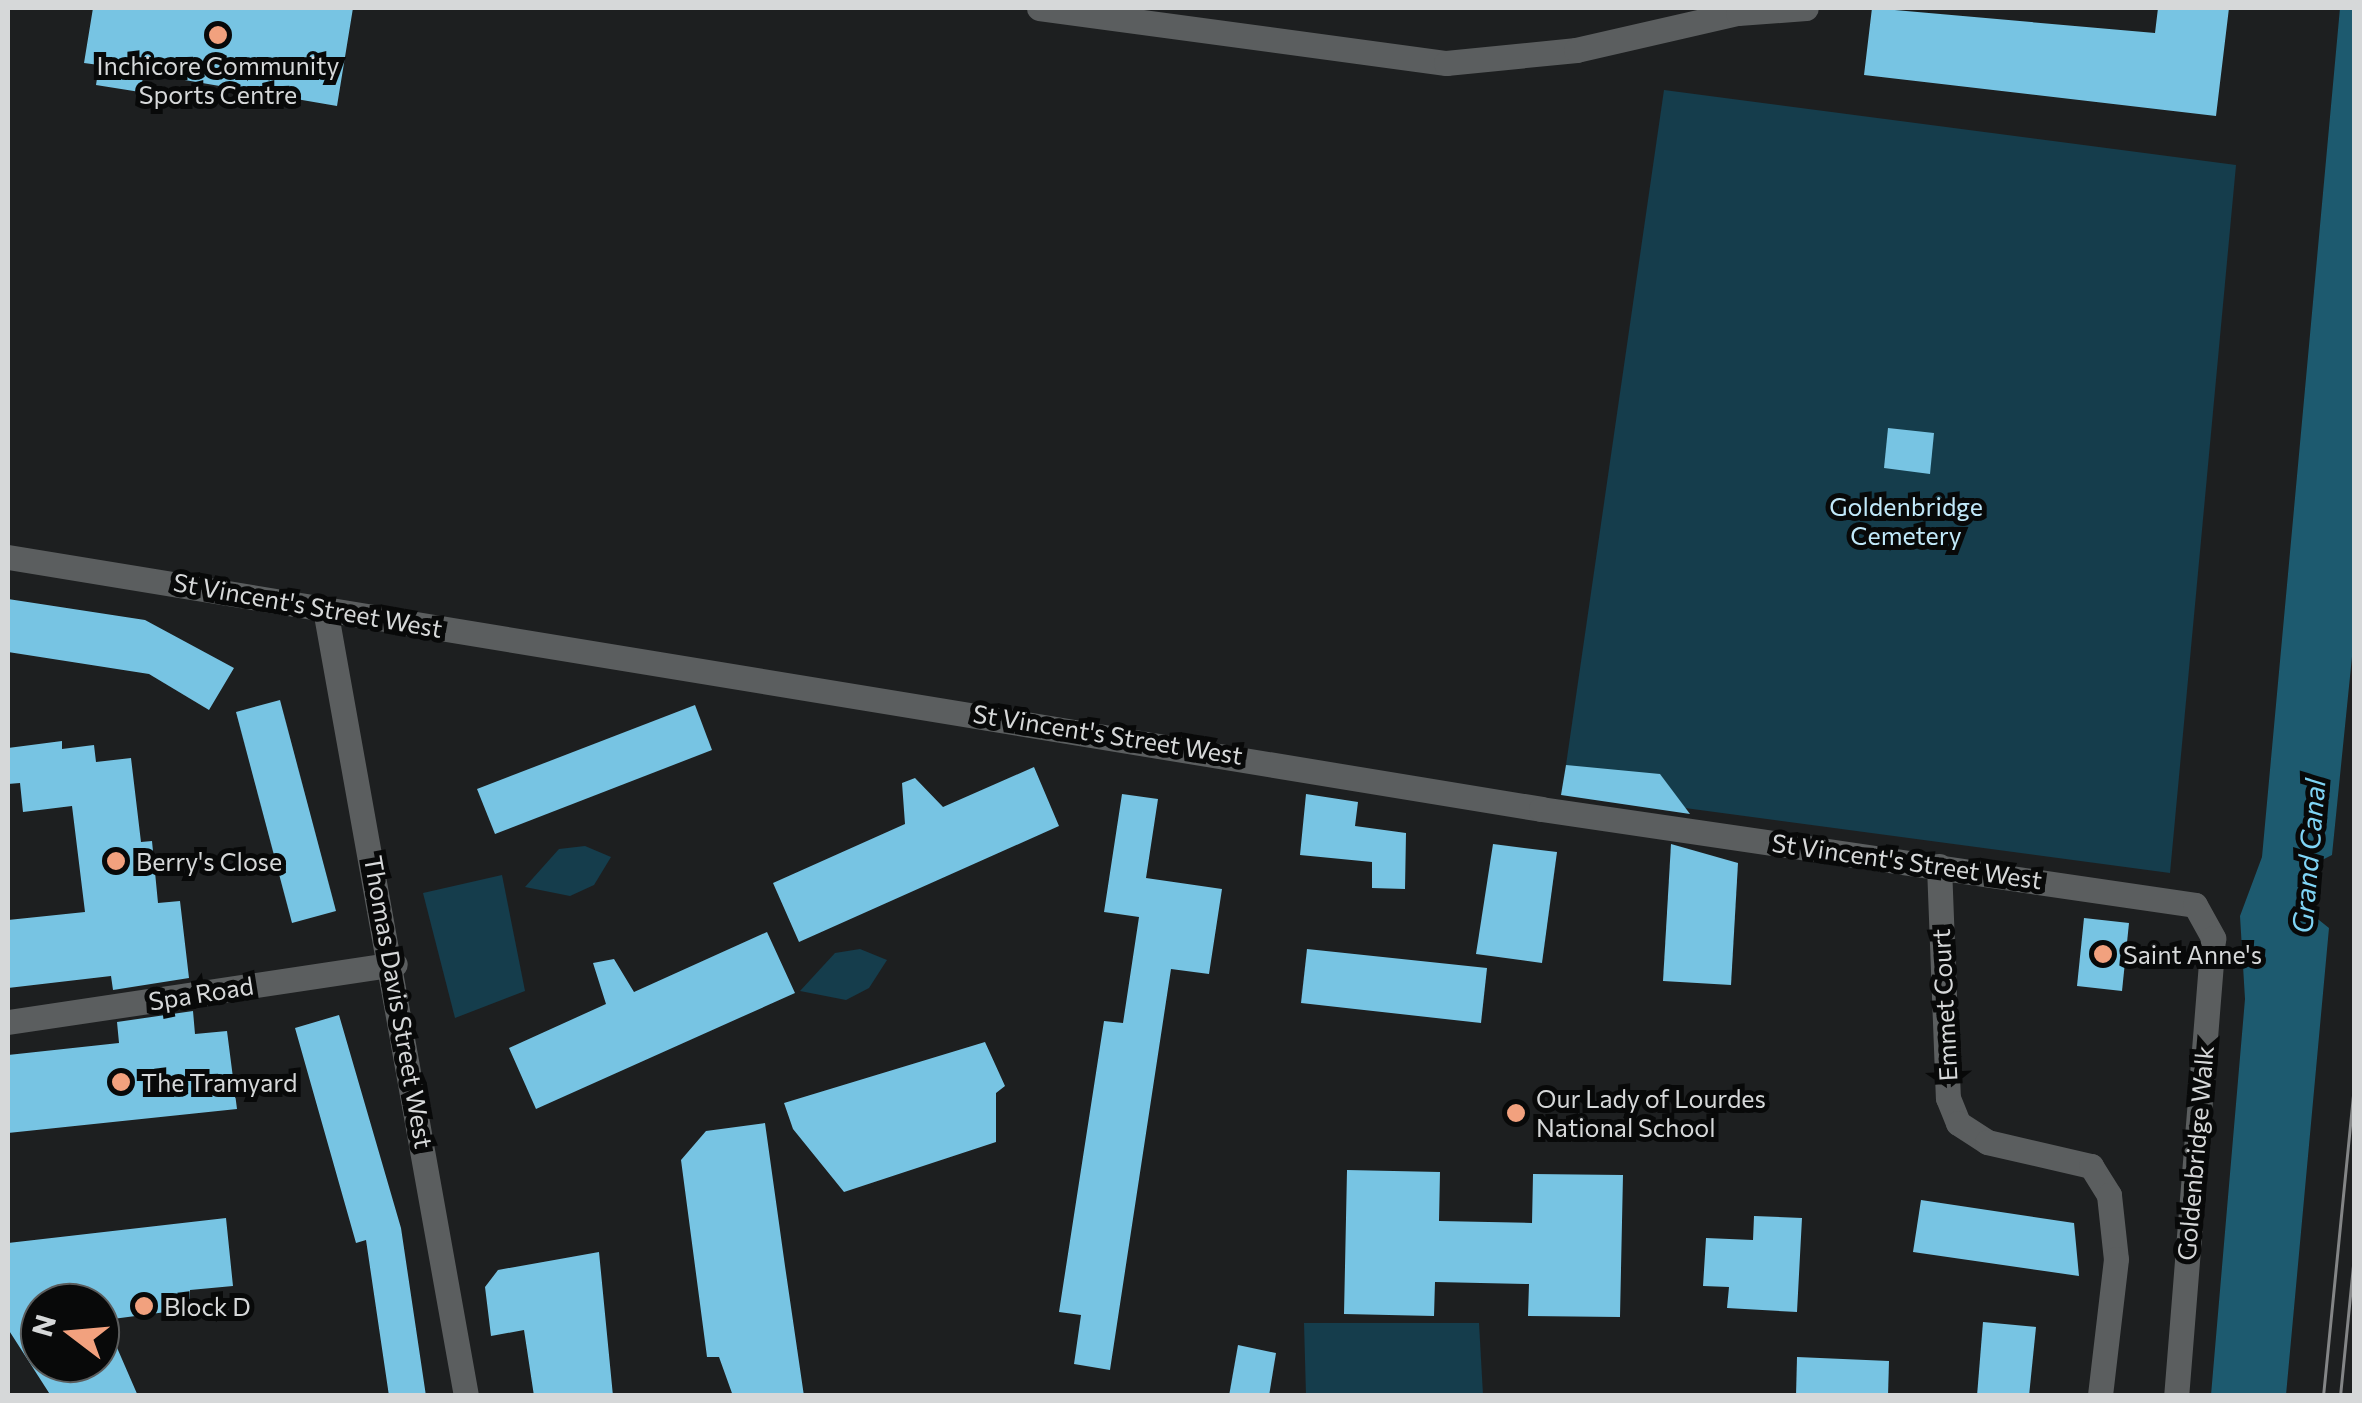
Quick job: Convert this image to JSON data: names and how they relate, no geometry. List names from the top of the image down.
{
  "streets": {
    "street": [
      "St Vincent's Street West",
      "Spa Road",
      "Thomas Davis Street West",
      "Emmet Court",
      "Goldenbridge Walk"
    ]
  },
  "crossings": [
    ["St Vincent's Street West", "Thomas Davis Street West"],
    ["St Vincent's Street West", "Emmet Court"],
    ["St Vincent's Street West", "Goldenbridge Walk"],
    ["Spa Road", "Thomas Davis Street West"]
  ],
  "water": ["Grand Canal"],
  "parks": ["Goldenbridge Cemetery"],
  "places": [
    "Inchicore Community Sports Centre",
    "Berry's Close",
    "Saint Anne's",
    "The Tramyard",
    "Our Lady of Lourdes National School",
    "Block D"
  ],
  "north": "left"
}
